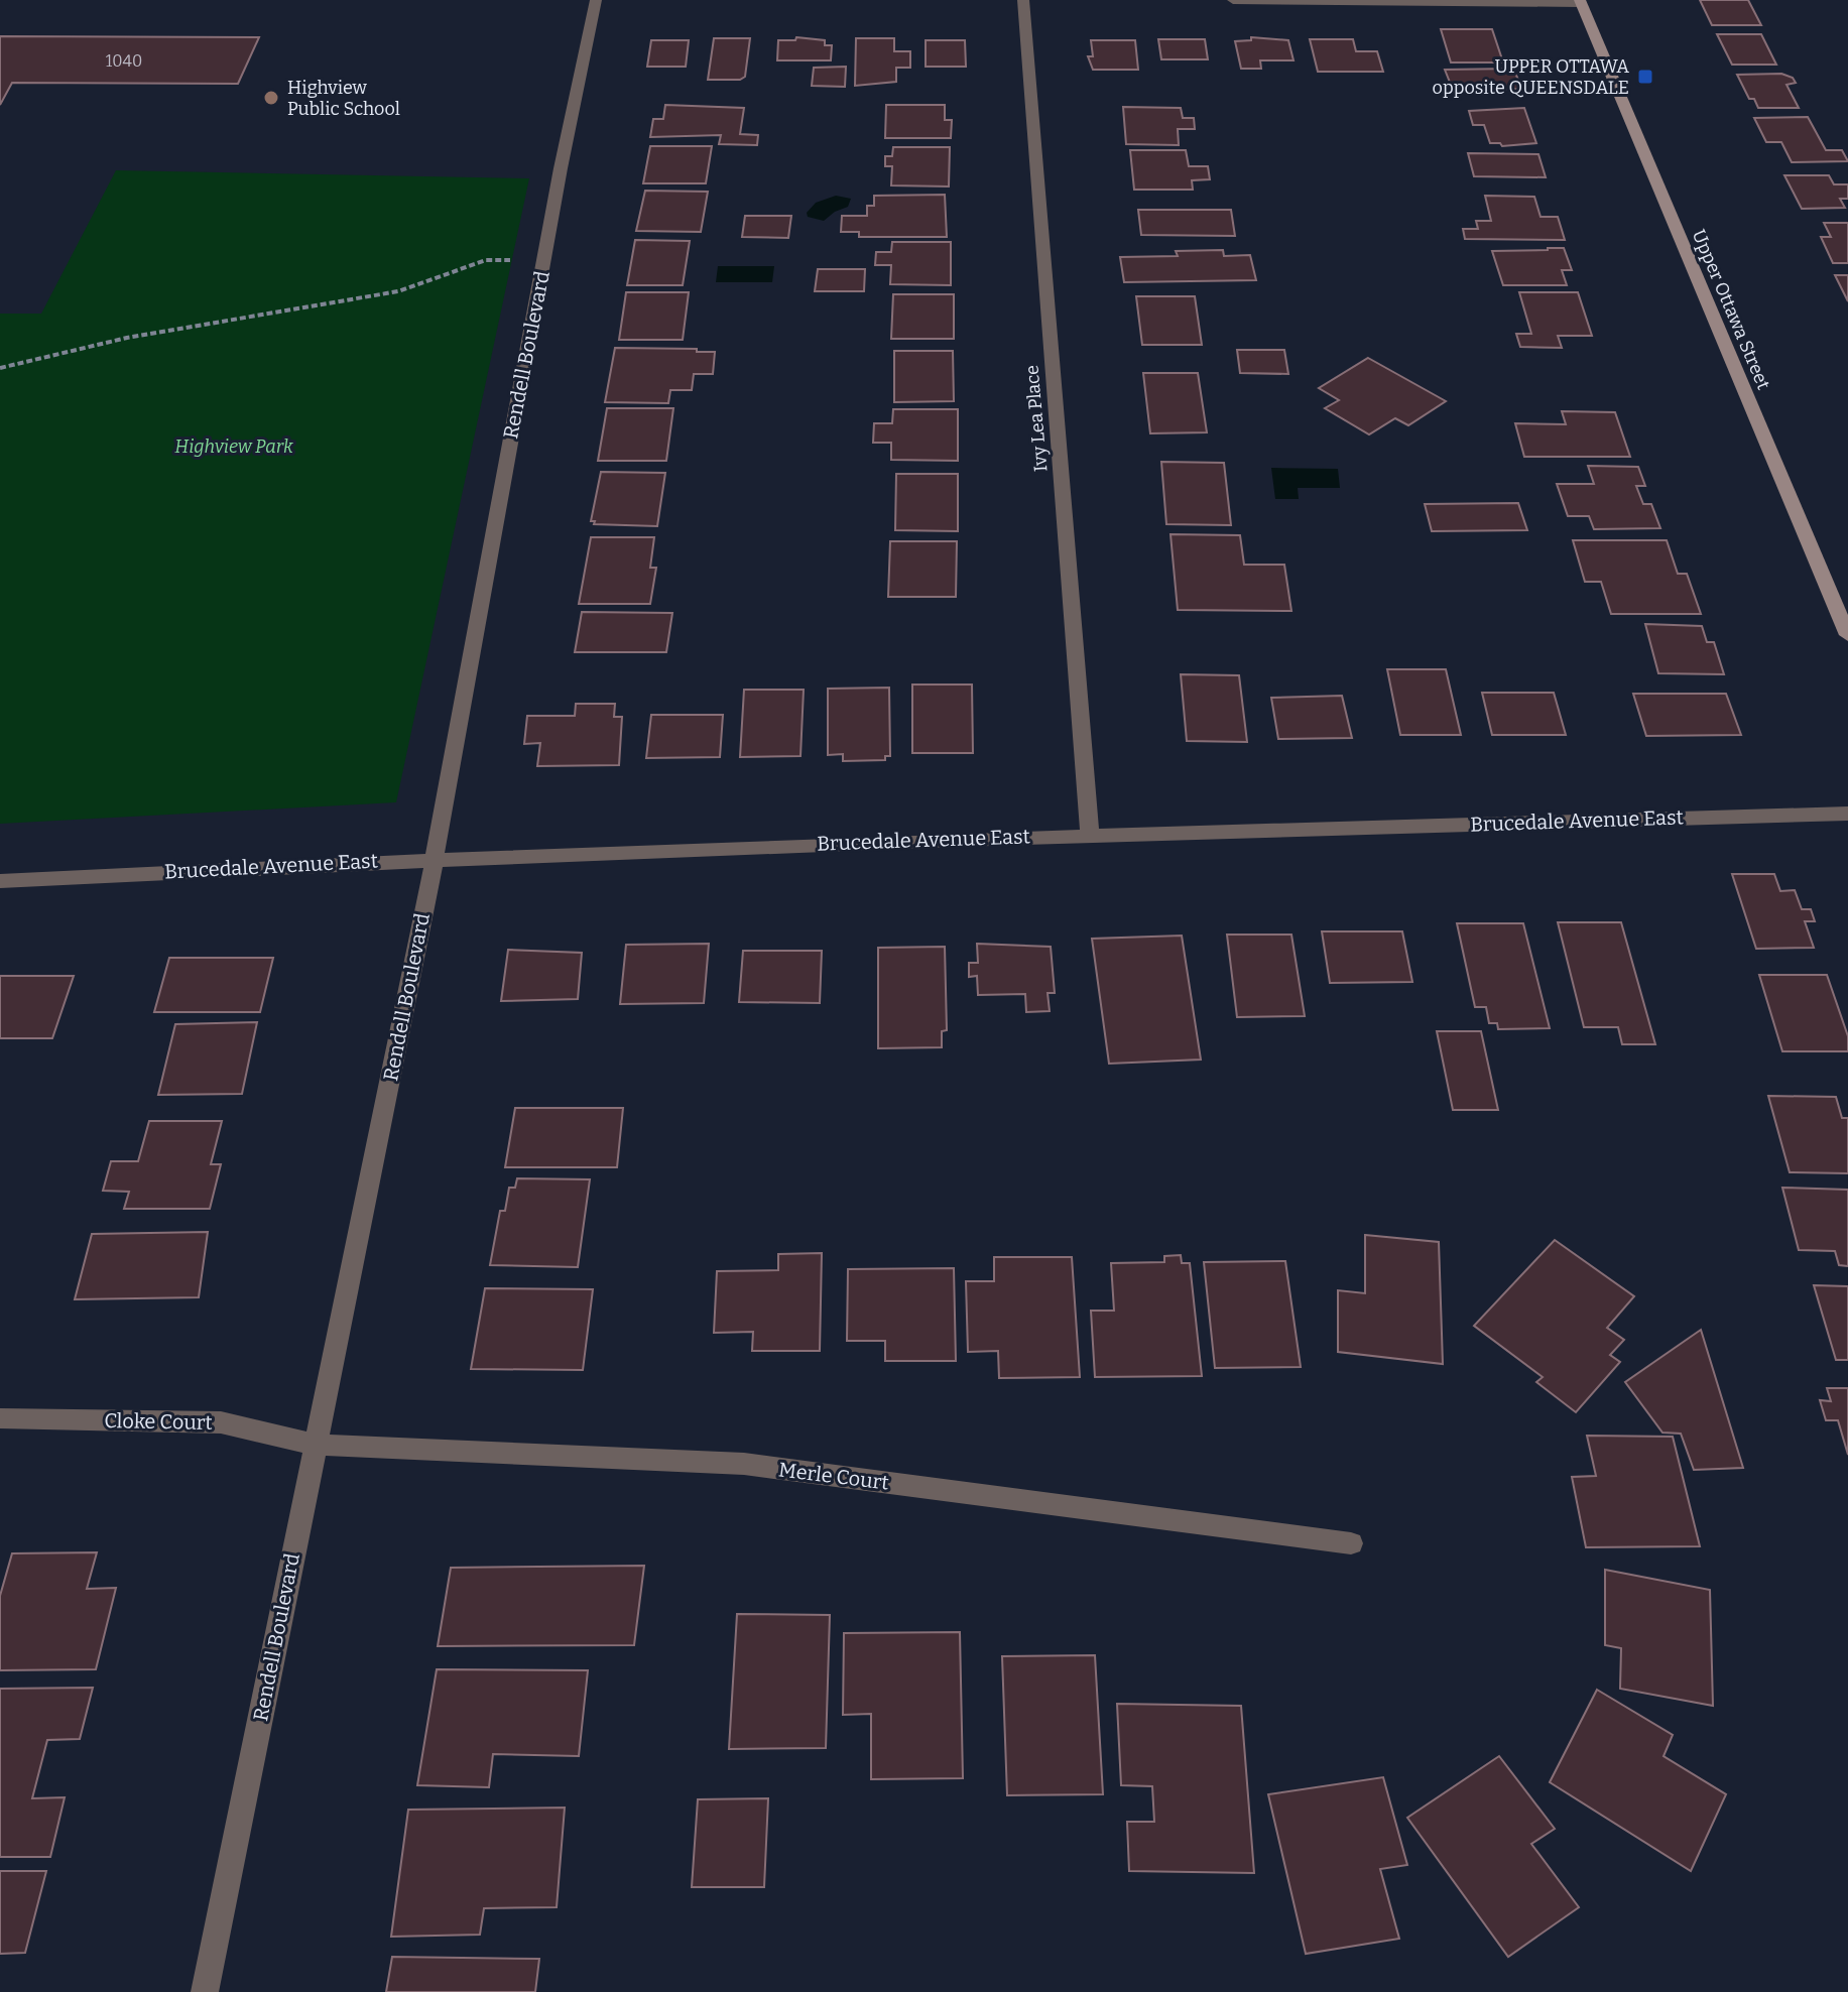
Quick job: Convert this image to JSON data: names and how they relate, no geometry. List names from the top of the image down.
{
  "streets": {
    "main road": ["Upper Ottawa Street"],
    "street": [
      "Rendell Boulevard",
      "Ivy Lea Place",
      "Brucedale Avenue East",
      "Cloke Court",
      "Merle Court"
    ]
  },
  "crossings": [
    ["Rendell Boulevard", "Brucedale Avenue East"],
    ["Rendell Boulevard", "Cloke Court"],
    ["Rendell Boulevard", "Merle Court"],
    ["Ivy Lea Place", "Brucedale Avenue East"],
    ["Cloke Court", "Merle Court"]
  ],
  "parks": ["Highview Park"],
  "places": {
    "transit": ["UPPER OTTAWA opposite QUEENSDALE"],
    "other": ["Highview Public School"]
  },
  "house_numbers": ["1040"]
}
